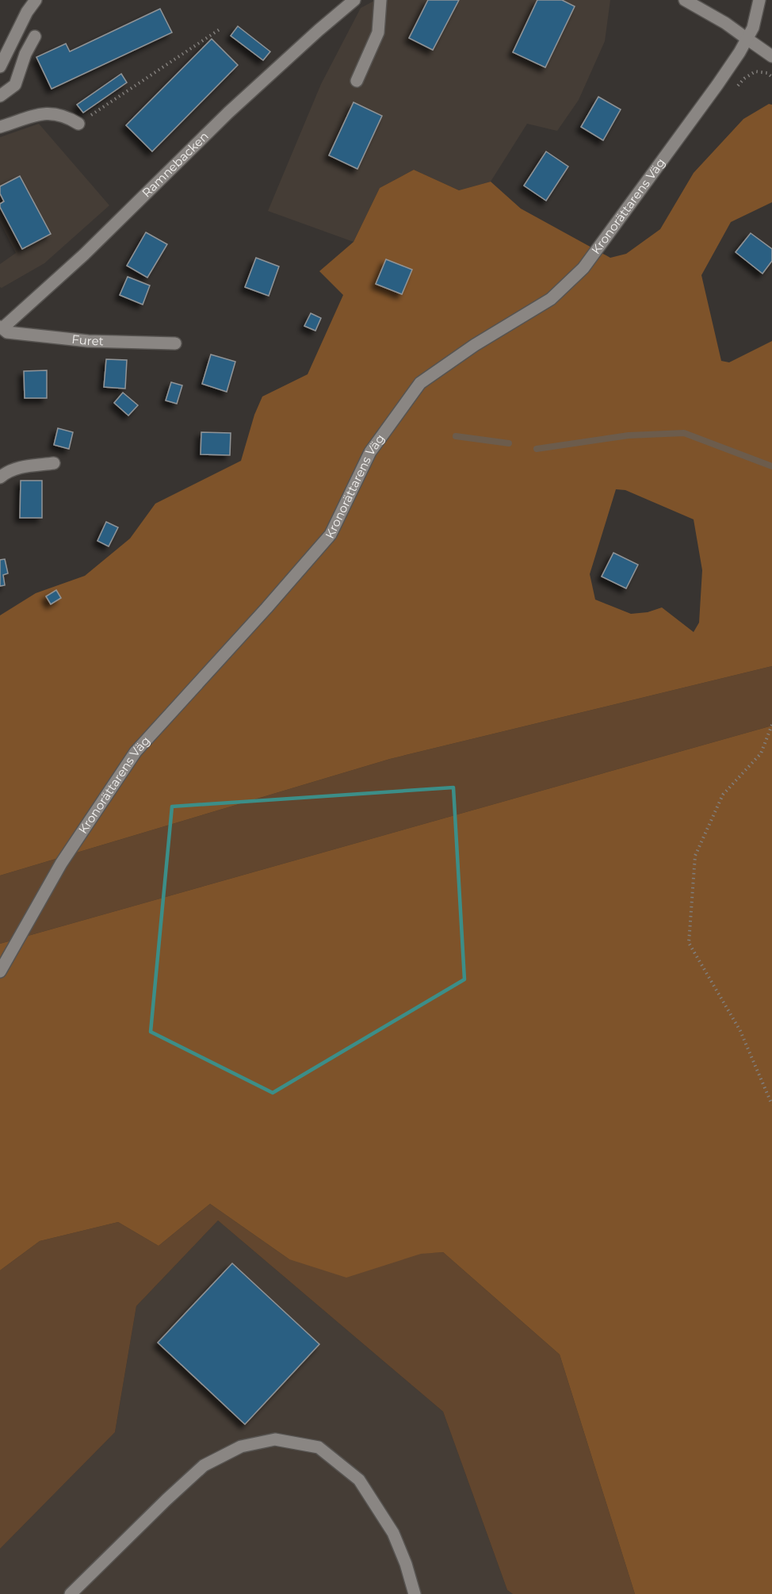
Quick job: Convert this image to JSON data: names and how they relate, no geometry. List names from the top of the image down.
{
  "streets": {
    "street": ["Ramnebacken", "Kronorättarens Väg", "Furet"]
  },
  "crossings": [
    ["Ramnebacken", "Furet"]
  ]
}
